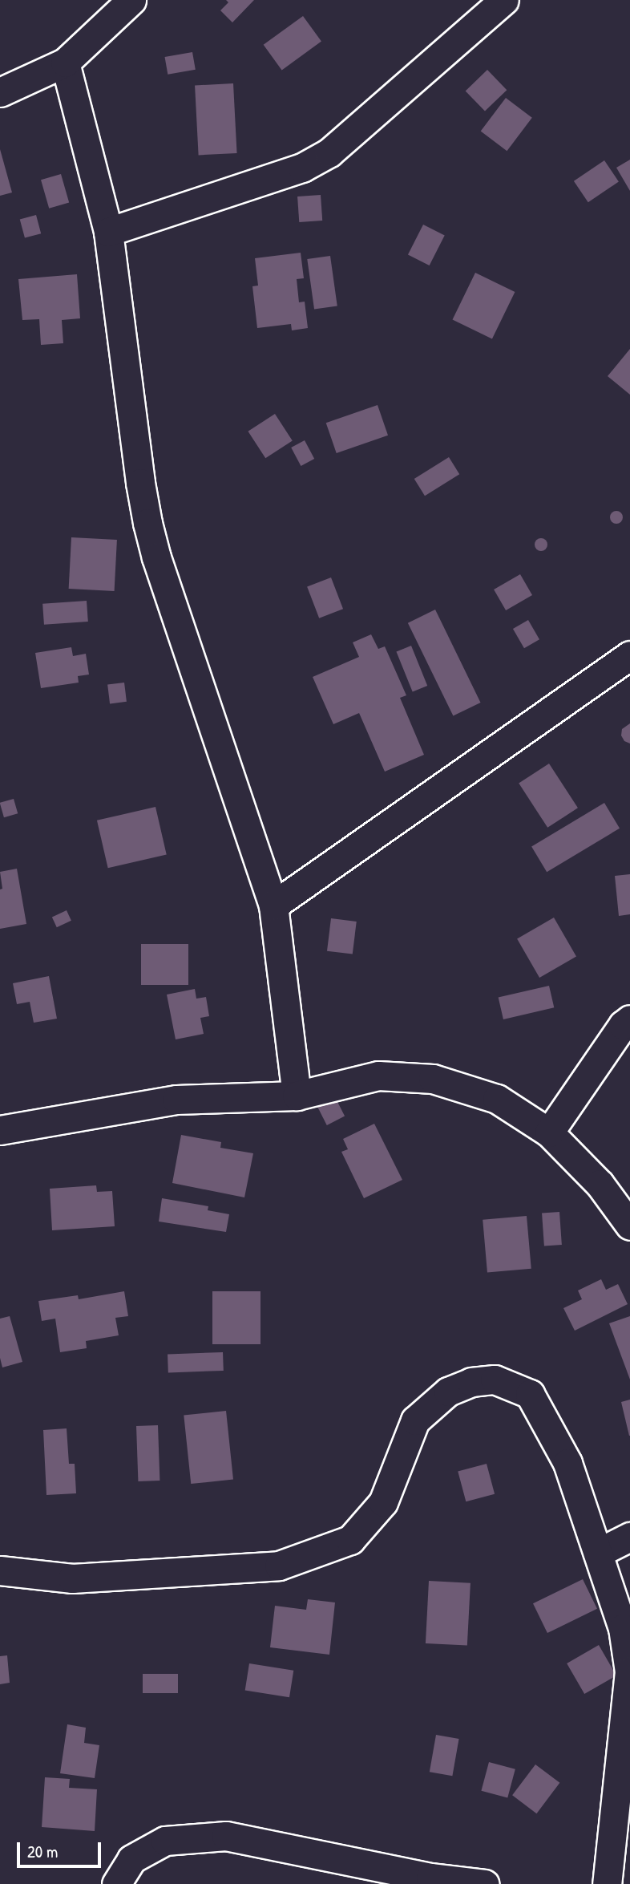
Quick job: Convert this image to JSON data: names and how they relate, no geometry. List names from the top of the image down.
{
  "scale_bar": "20 m"
}
